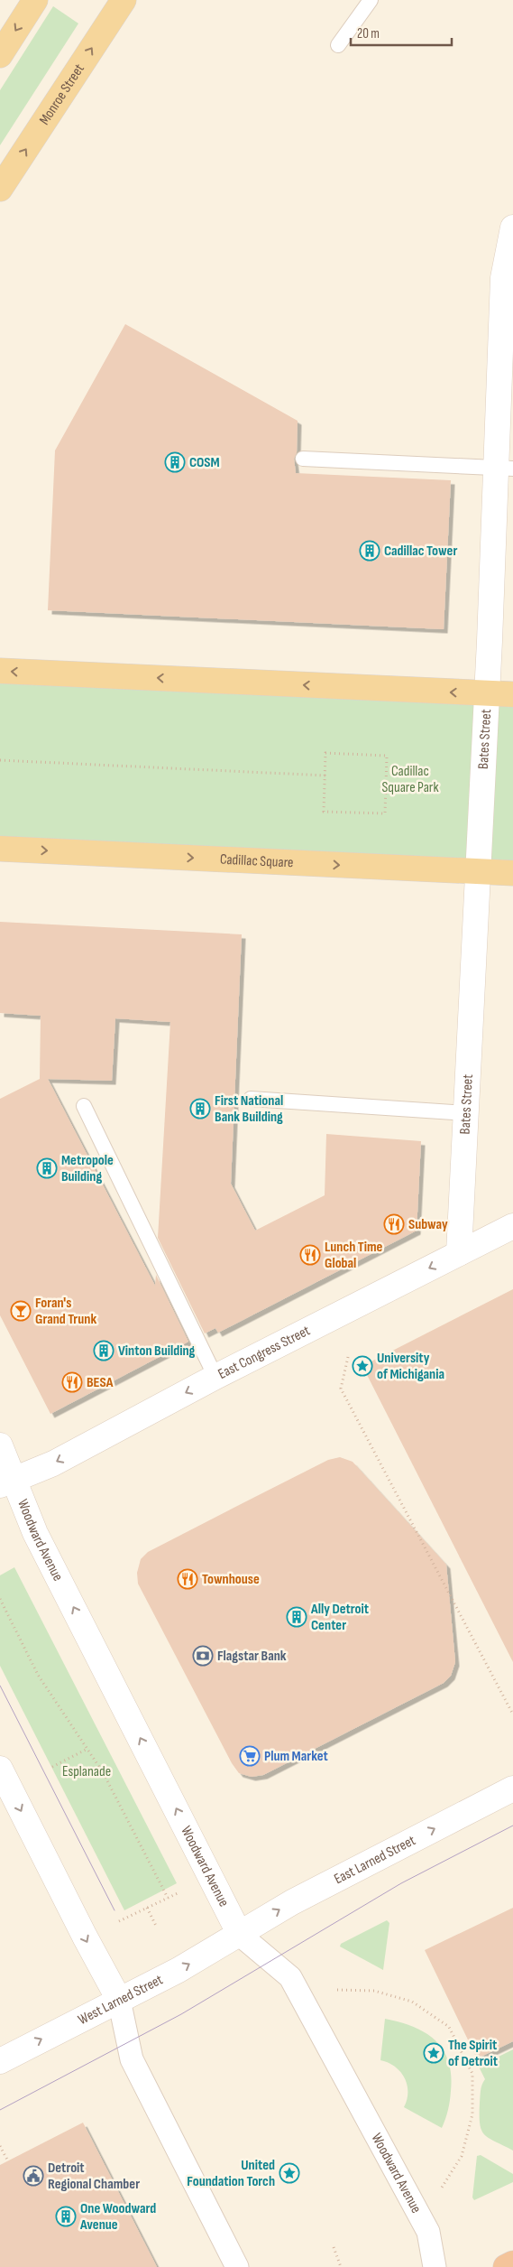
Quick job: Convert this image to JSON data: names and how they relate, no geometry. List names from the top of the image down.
{
  "streets": {
    "main road": ["Monroe Street", "Cadillac Square"],
    "street": [
      "Bates Street",
      "East Congress Street",
      "Woodward Avenue",
      "East Larned Street",
      "West Larned Street"
    ]
  },
  "crossings": [
    ["Bates Street", "Cadillac Square"],
    ["Bates Street", "East Congress Street"],
    ["East Congress Street", "Woodward Avenue"],
    ["Woodward Avenue", "East Larned Street"],
    ["Woodward Avenue", "West Larned Street"],
    ["East Larned Street", "West Larned Street"]
  ],
  "one_way": [
    "Monroe Street",
    "East Congress Street",
    "East Larned Street",
    "West Larned Street"
  ],
  "parks": ["Cadillac Square Park", "Esplanade"],
  "places": {
    "building": [
      "COSM",
      "Cadillac Tower",
      "First National Bank Building",
      "Metropole Building",
      "Vinton Building",
      "Ally Detroit Center",
      "One Woodward Avenue"
    ],
    "restaurant": [
      "Subway",
      "Lunch Time Global",
      "BESA",
      "Townhouse"
    ],
    "bar": ["Foran's Grand Trunk"],
    "place": ["University of Michigania", "The Spirit of Detroit", "United Foundation Torch"],
    "bank": ["Flagstar Bank"],
    "supermarket": ["Plum Market"],
    "public building": ["Detroit Regional Chamber"]
  },
  "scale_bar": "20 m"
}
